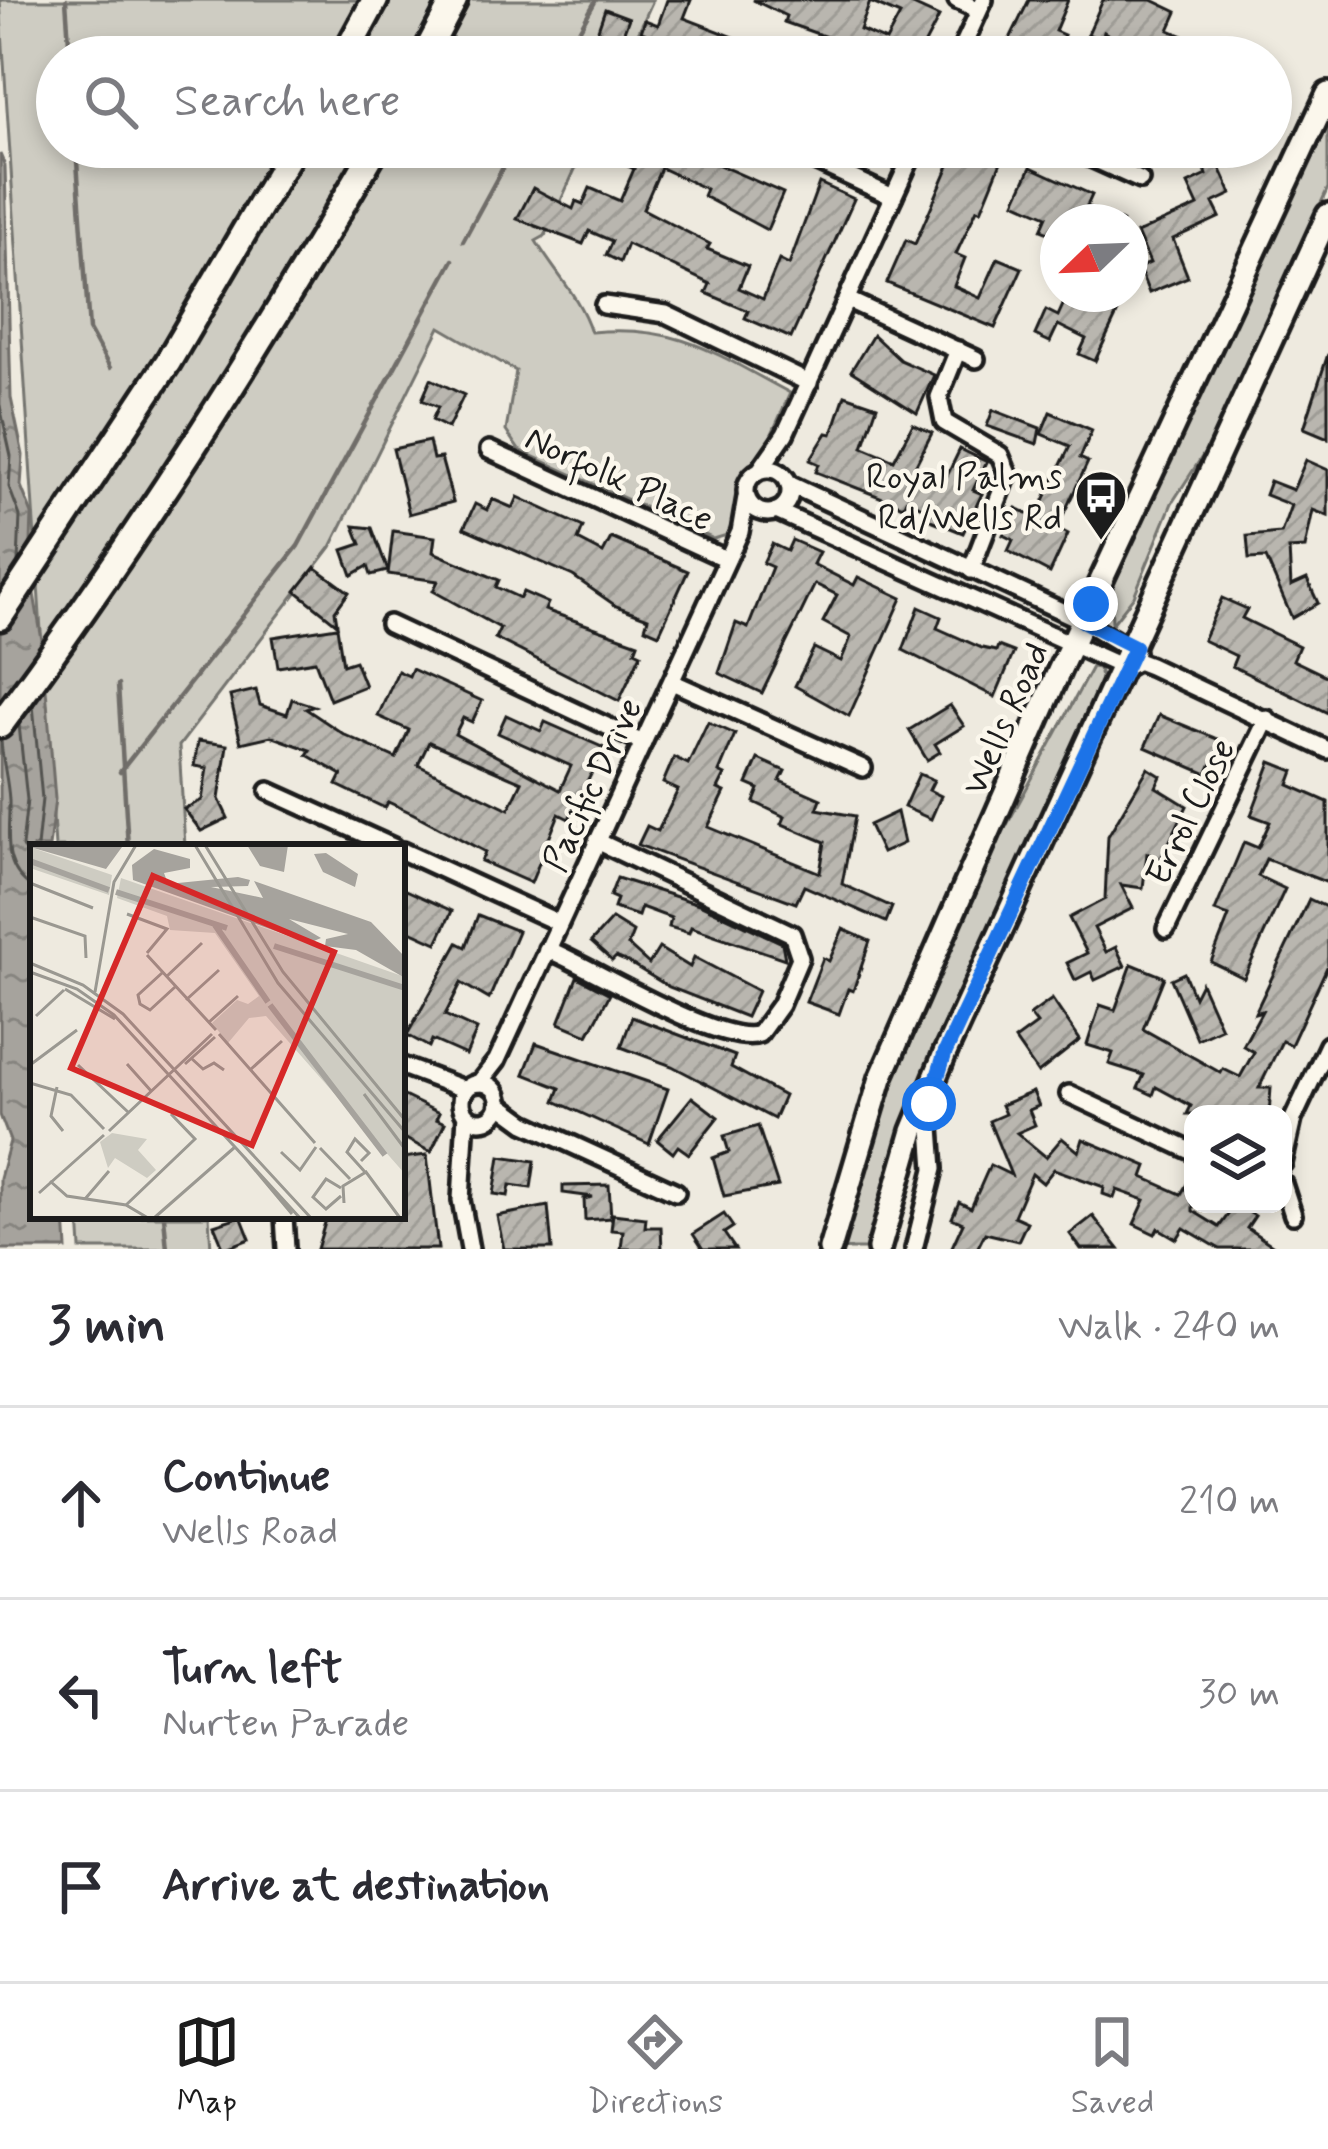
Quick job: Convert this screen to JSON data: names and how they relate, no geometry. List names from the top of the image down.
{
  "streets": {
    "main road": ["Wells Road"],
    "street": ["Norfolk Place", "Pacific Drive", "Errol Close"]
  },
  "crossings": [
    ["Norfolk Place", "Pacific Drive"]
  ],
  "places": {
    "bus stop": ["Royal Palms Rd/Wells Rd"]
  },
  "north": "bottom left",
  "page": {
    "search": "Search here",
    "heading": ["3 min", "Walk · 240 m"],
    "list": [
      ["Continue", "Wells Road", "210 m"],
      ["Turn left", "Nurten Parade", "30 m"],
      "Arrive at destination"
    ],
    "nav": ["Map", "Directions", "Saved"]
  }
}
